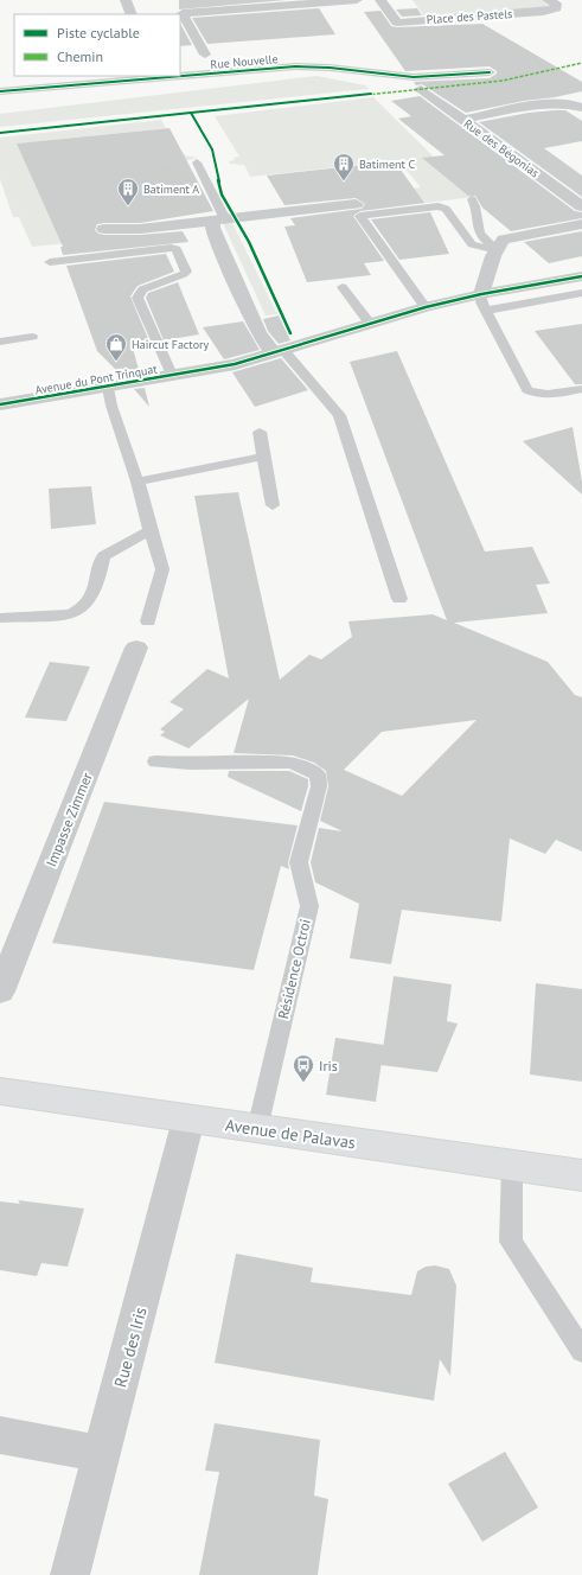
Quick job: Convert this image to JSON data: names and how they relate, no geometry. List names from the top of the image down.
{
  "streets": {
    "main road": ["Avenue de Palavas"],
    "street": [
      "Place des Pastels",
      "Rue Nouvelle",
      "Rue des Bégonias",
      "Avenue du Pont Trinquat",
      "Impasse Zimmer",
      "Rue des Iris"
    ],
    "lane": ["Résidence Octroi"]
  },
  "crossings": [
    ["Résidence Octroi", "Avenue de Palavas"],
    ["Avenue de Palavas", "Rue des Iris"]
  ],
  "places": {
    "building": ["Batiment C", "Batiment A"],
    "shop": ["Haircut Factory"],
    "bus stop": ["Iris"]
  },
  "legend": ["Piste cyclable", "Chemin"]
}
